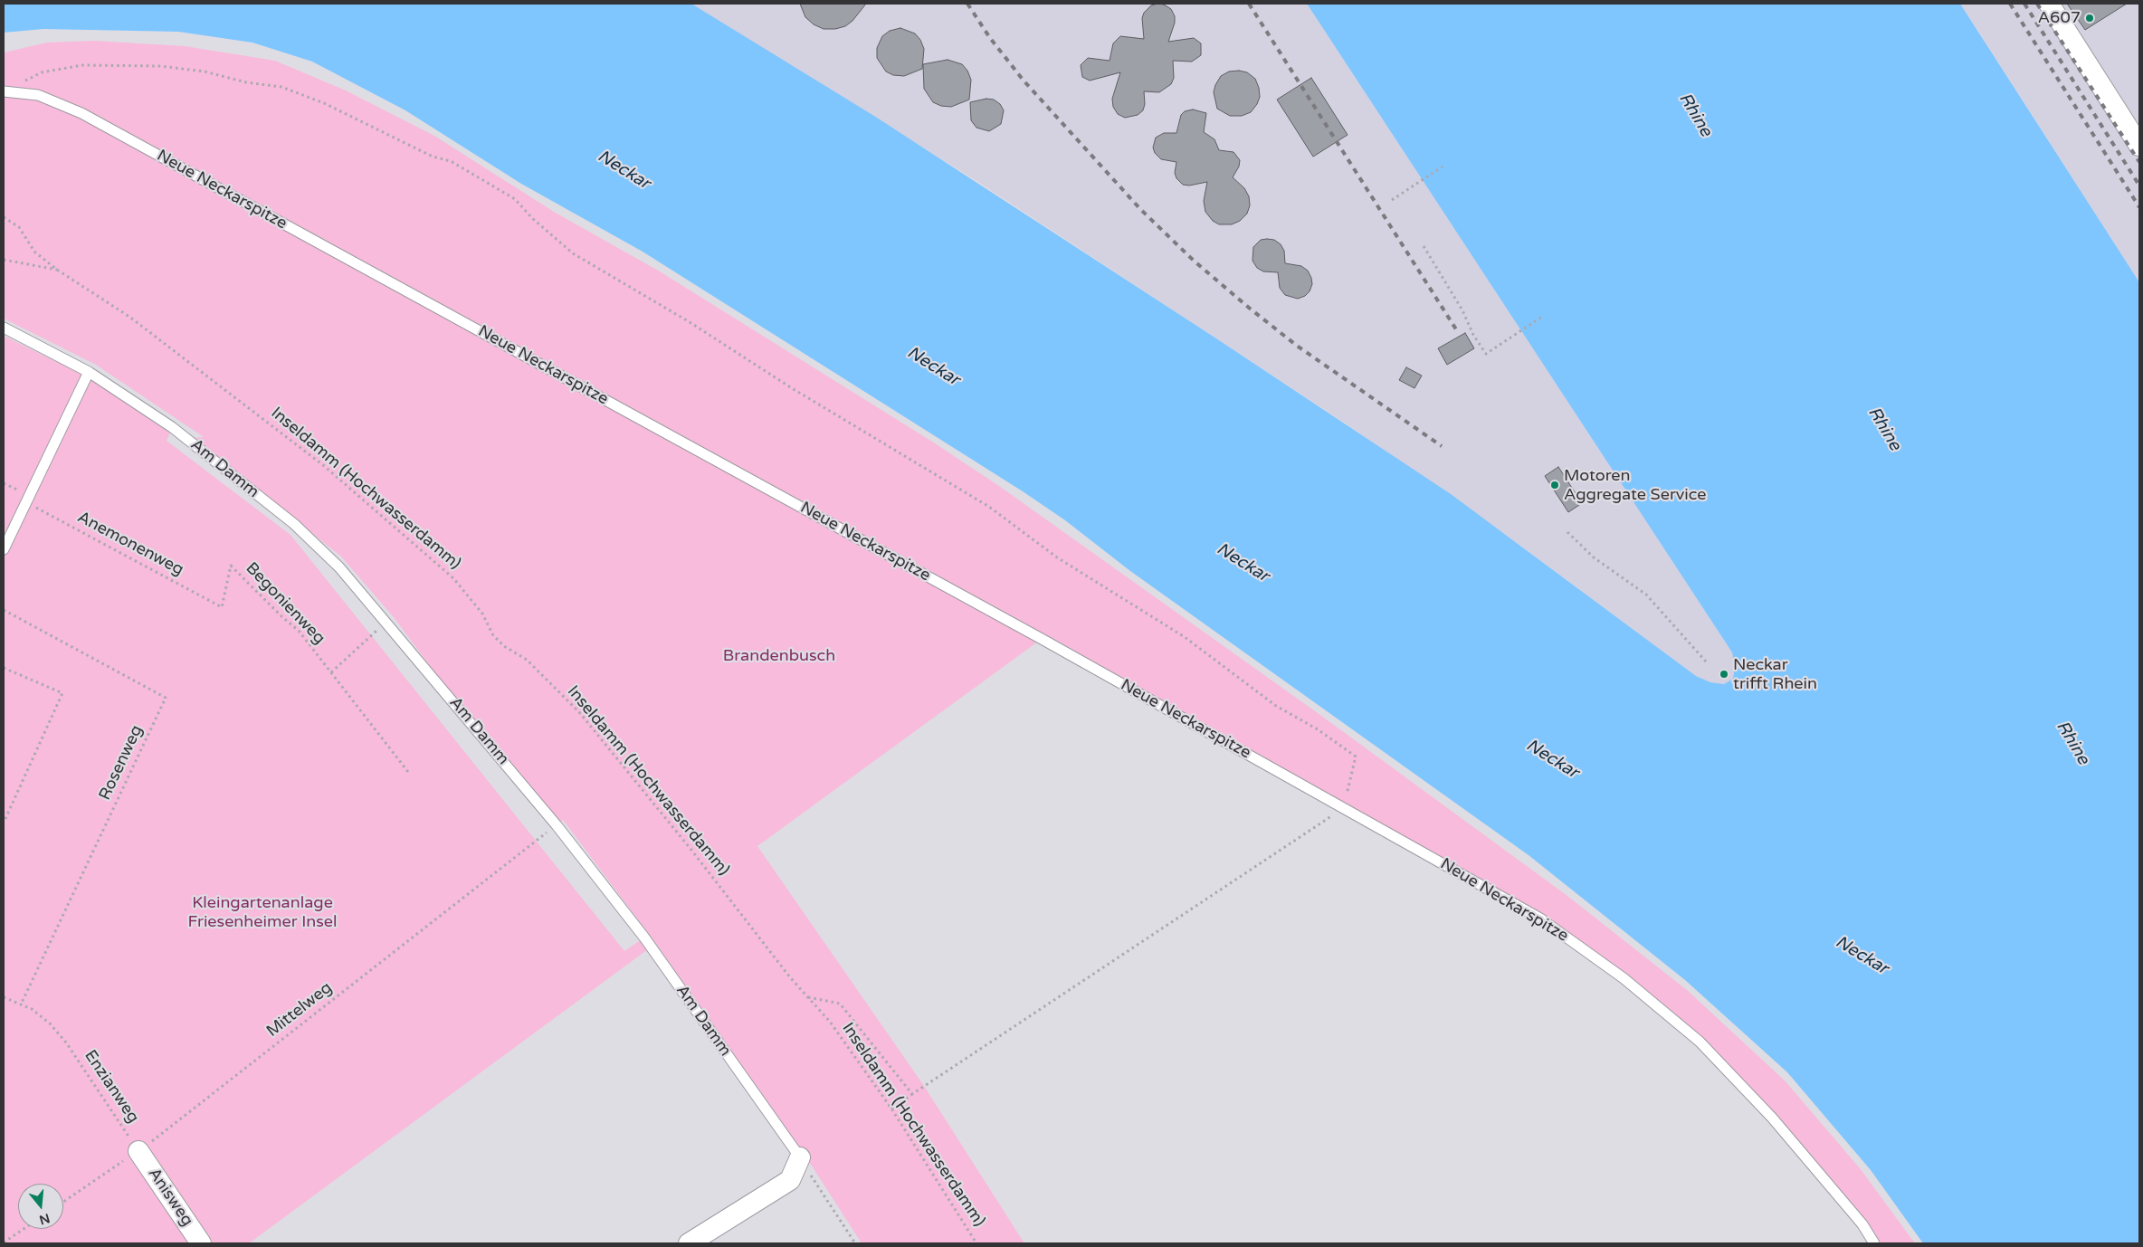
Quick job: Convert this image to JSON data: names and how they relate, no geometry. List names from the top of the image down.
{
  "streets": {
    "street": ["Anisweg"],
    "lane": ["Neue Neckarspitze", "Am Damm"],
    "path": [
      "Inseldamm (Hochwasserdamm)",
      "Anemonenweg",
      "Begonienweg",
      "Rosenweg",
      "Mittelweg",
      "Enzianweg"
    ]
  },
  "crossings": [
    ["Am Damm", "Mittelweg"],
    ["Anemonenweg", "Begonienweg"],
    ["Rosenweg", "Enzianweg"],
    ["Mittelweg", "Enzianweg"],
    ["Mittelweg", "Anisweg"],
    ["Enzianweg", "Anisweg"]
  ],
  "water": ["Rhine", "Neckar"],
  "parks": ["Brandenbusch", "Kleingartenanlage Friesenheimer Insel"],
  "places": ["A607", "Motoren Aggregate Service", "Neckar trifft Rhein"],
  "north": "bottom"
}
